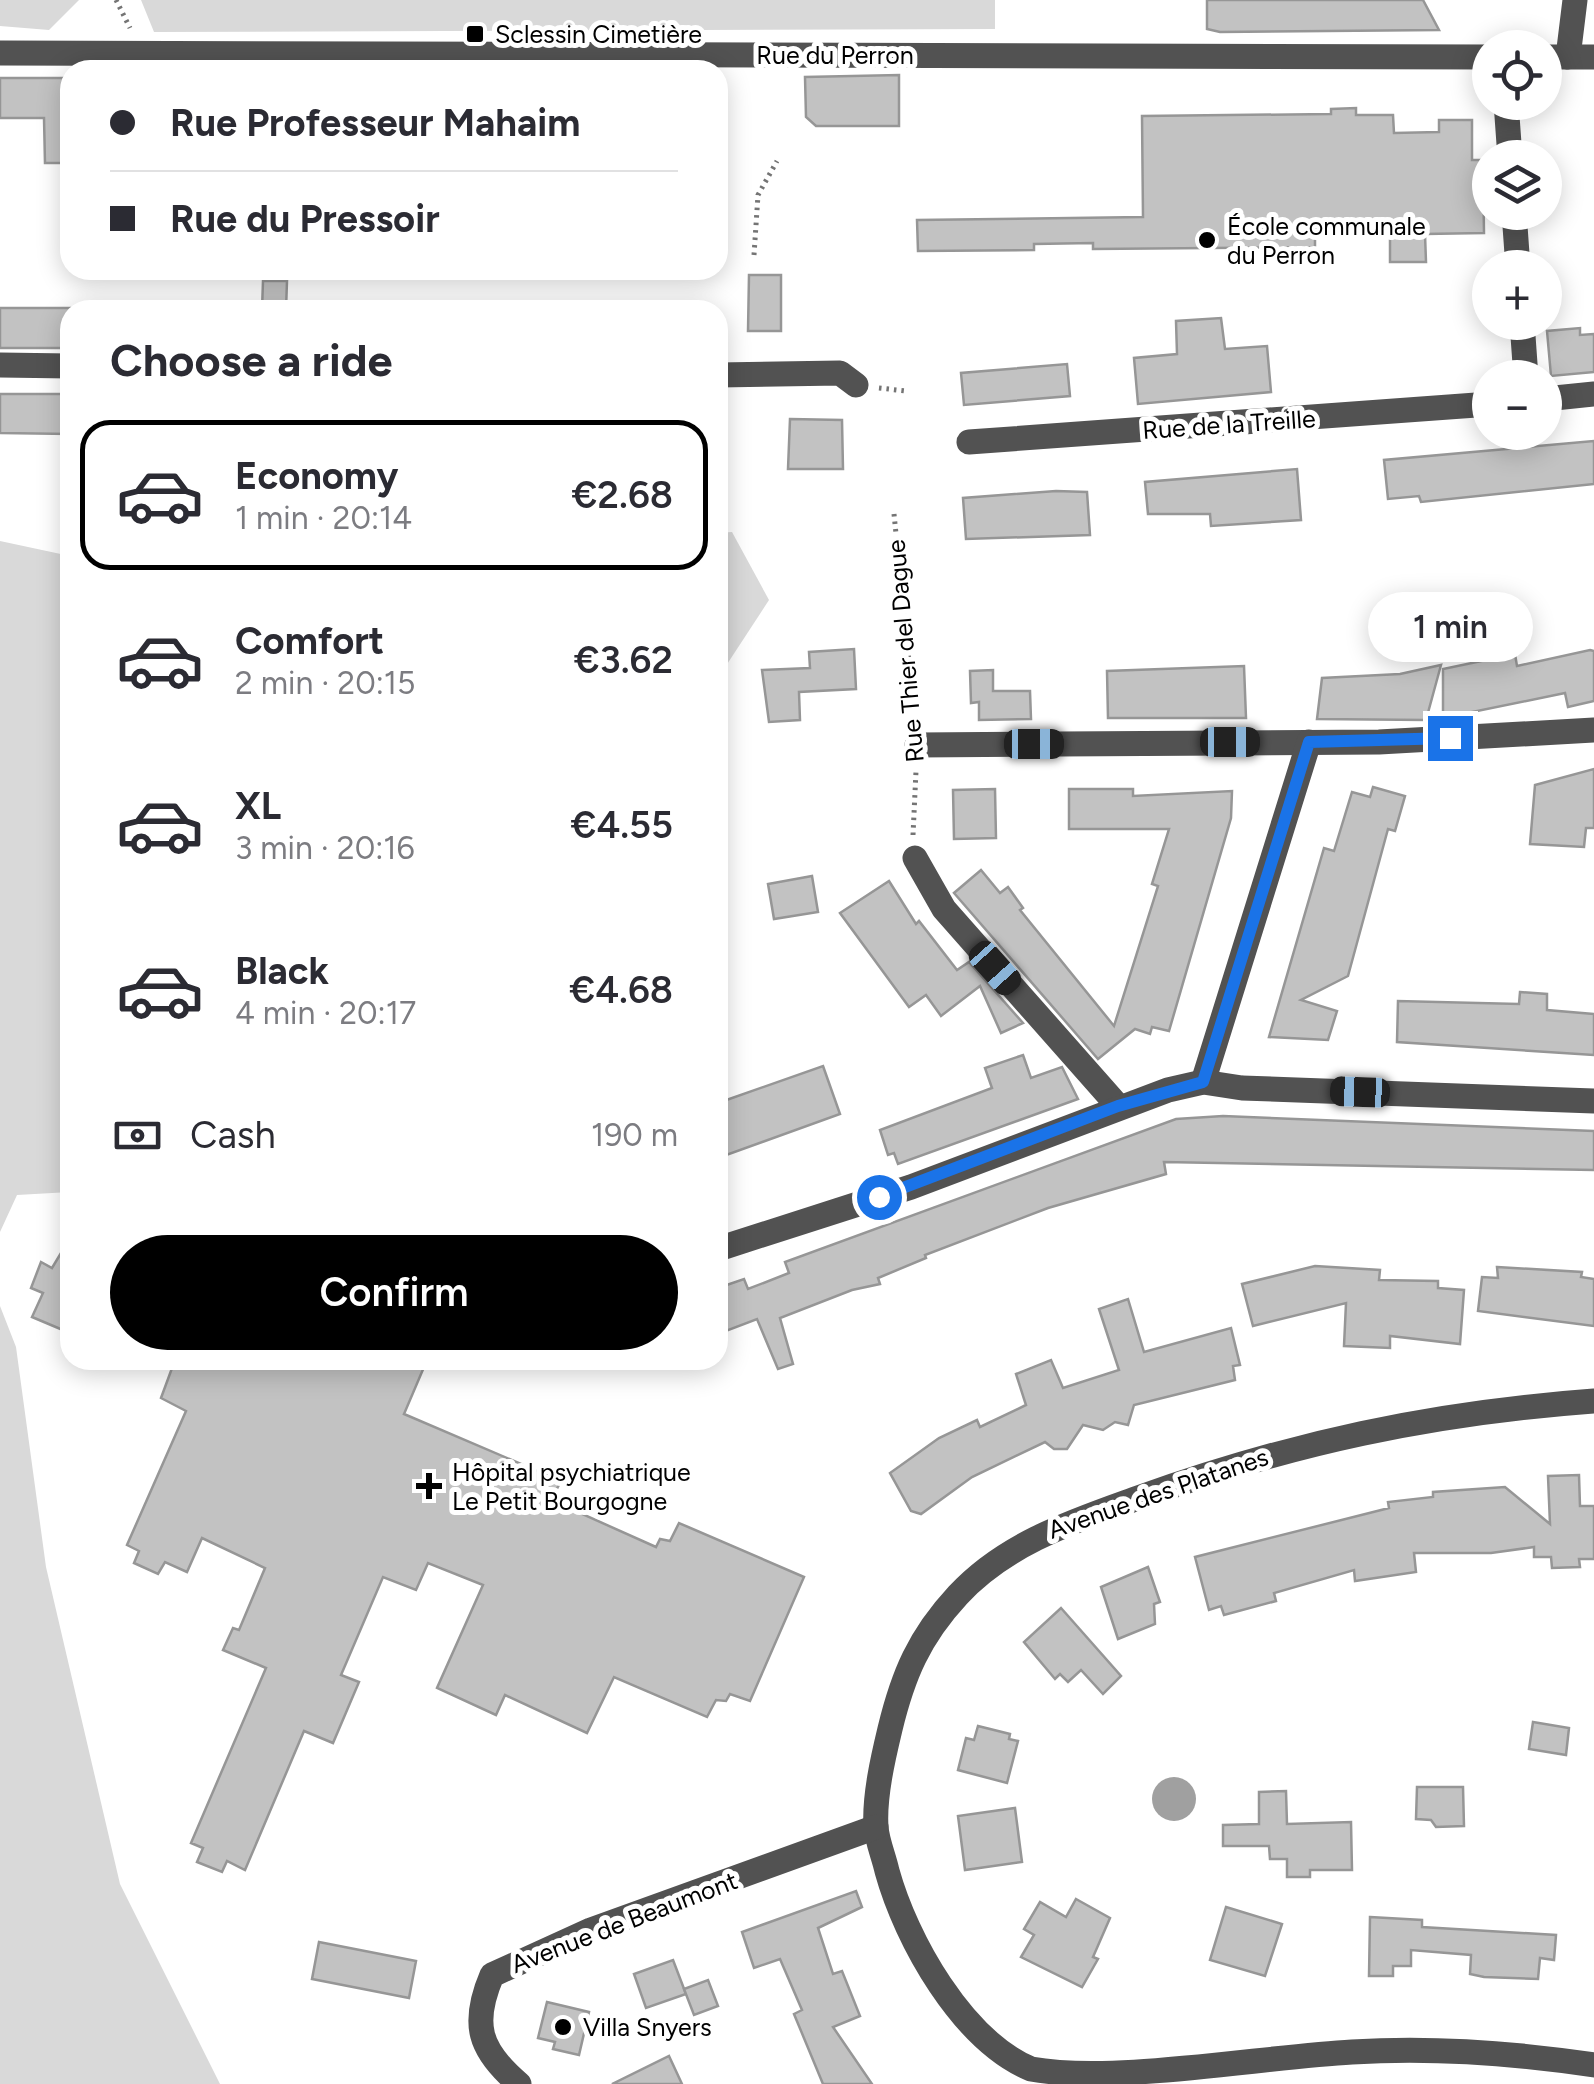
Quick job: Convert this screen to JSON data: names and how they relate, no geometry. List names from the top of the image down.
{
  "streets": {
    "street": [
      "Rue du Perron",
      "Rue de la Treille",
      "Avenue des Platanes",
      "Avenue de Beaumont"
    ],
    "path": ["Rue Thier del Dague"]
  },
  "crossings": [
    ["Avenue des Platanes", "Avenue de Beaumont"]
  ],
  "places": {
    "transit": ["Sclessin Cimetière"],
    "other": ["École communale du Perron", "Villa Snyers"],
    "health": ["Hôpital psychiatrique Le Petit Bourgogne"]
  },
  "page": {
    "map_buttons": ["+", "−"],
    "banner": ["Rue Professeur Mahaim", "Rue du Pressoir"],
    "heading": "Choose a ride",
    "list": [
      {
        "name": "Economy",
        "note": "1 min · 20:14",
        "value": "€2.68"
      },
      {
        "name": "Comfort",
        "note": "2 min · 20:15",
        "value": "€3.62"
      },
      {
        "name": "XL",
        "note": "3 min · 20:16",
        "value": "€4.55"
      },
      {
        "name": "Black",
        "note": "4 min · 20:17",
        "value": "€4.68"
      }
    ],
    "bubble": "1 min",
    "pay": ["Cash", "190 m"],
    "buttons": "Confirm"
  }
}
